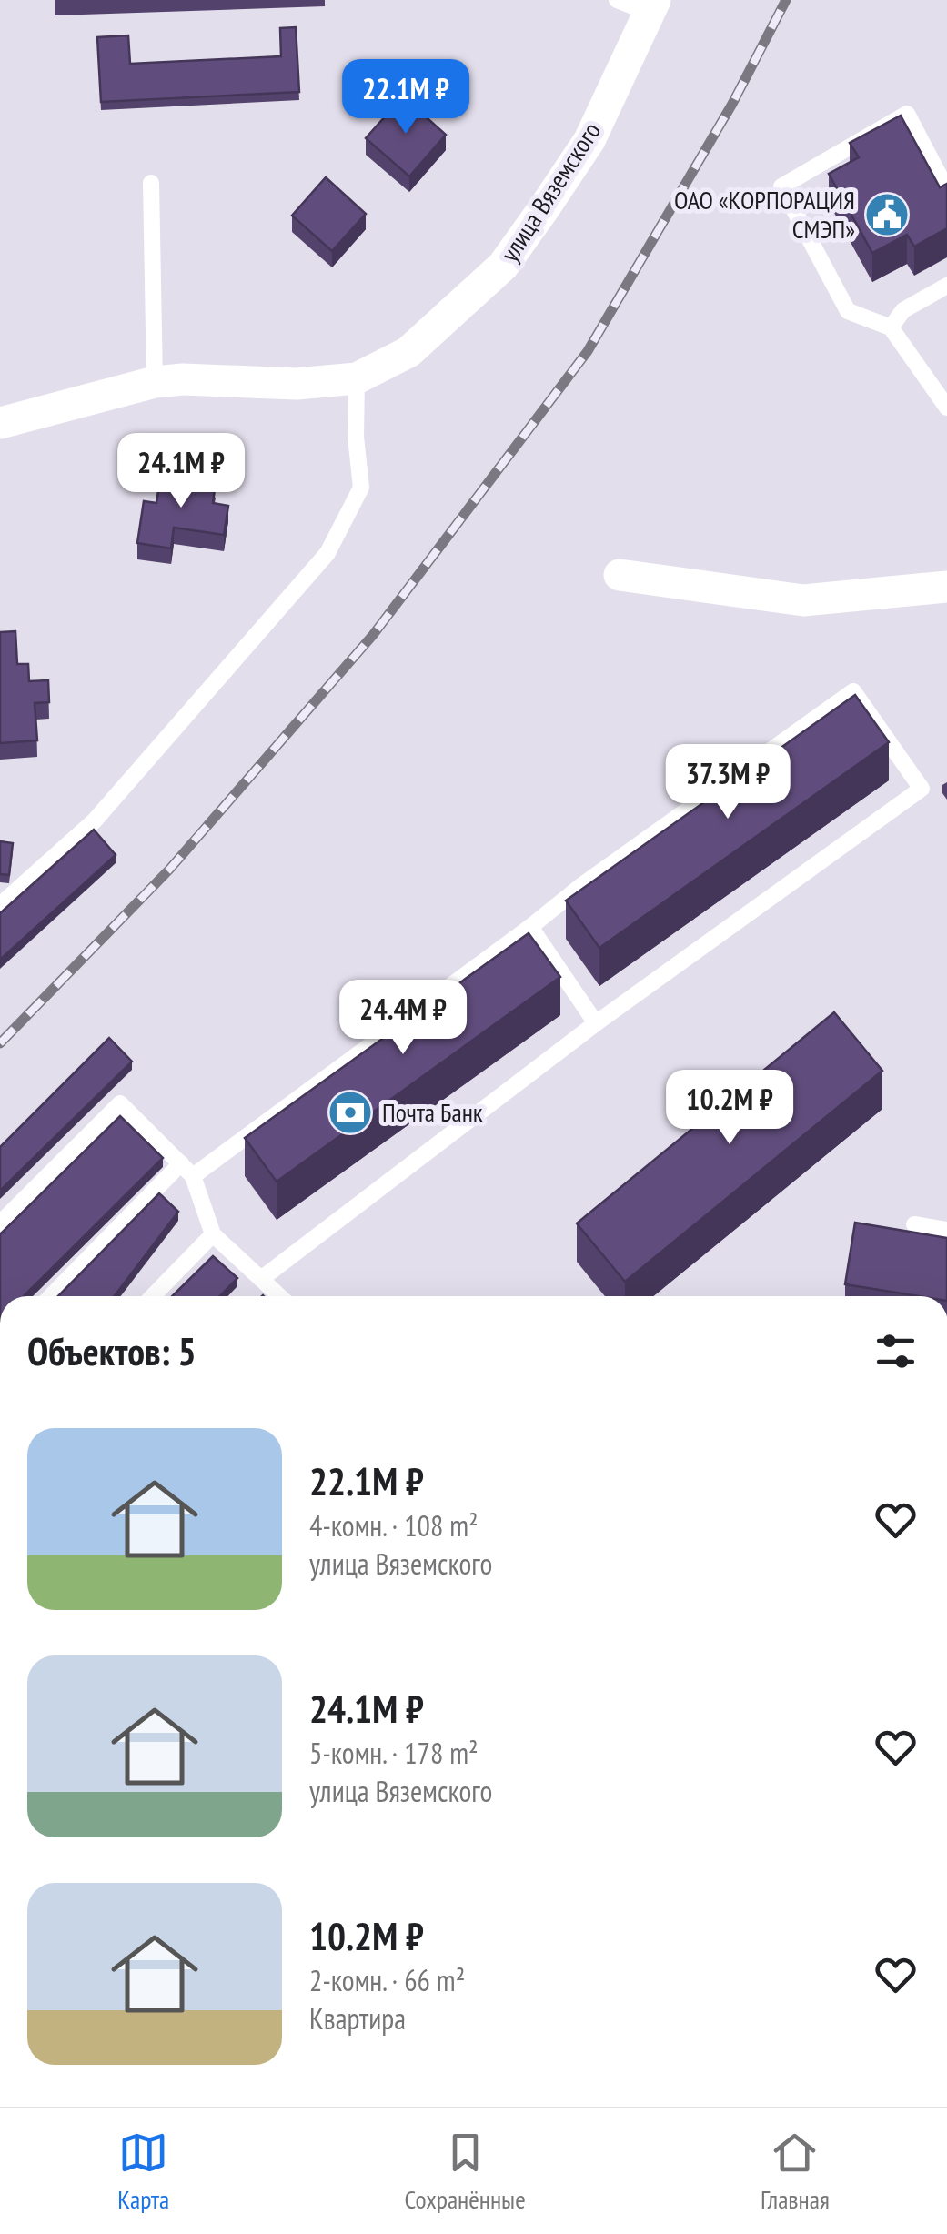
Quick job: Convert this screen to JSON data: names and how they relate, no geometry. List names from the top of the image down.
{
  "streets": {
    "street": ["улица Вяземского"]
  },
  "places": {
    "public building": ["ОАО «КОРПОРАЦИЯ СМЭП»"],
    "bank": ["Почта Банк"]
  },
  "page": {
    "price": [
      "22.1M ₽",
      "24.1M ₽",
      "37.3M ₽",
      "24.4M ₽",
      "10.2M ₽"
    ],
    "heading": "Объектов: 5",
    "list": [
      {
        "name": "22.1M ₽",
        "note": "4-комн. · 108 m² · улица Вяземского"
      },
      {
        "name": "24.1M ₽",
        "note": "5-комн. · 178 m² · улица Вяземского"
      },
      {
        "name": "10.2M ₽",
        "note": "2-комн. · 66 m² · Квартира"
      }
    ],
    "tabs": ["Карта", "Сохранённые", "Главная"]
  }
}
